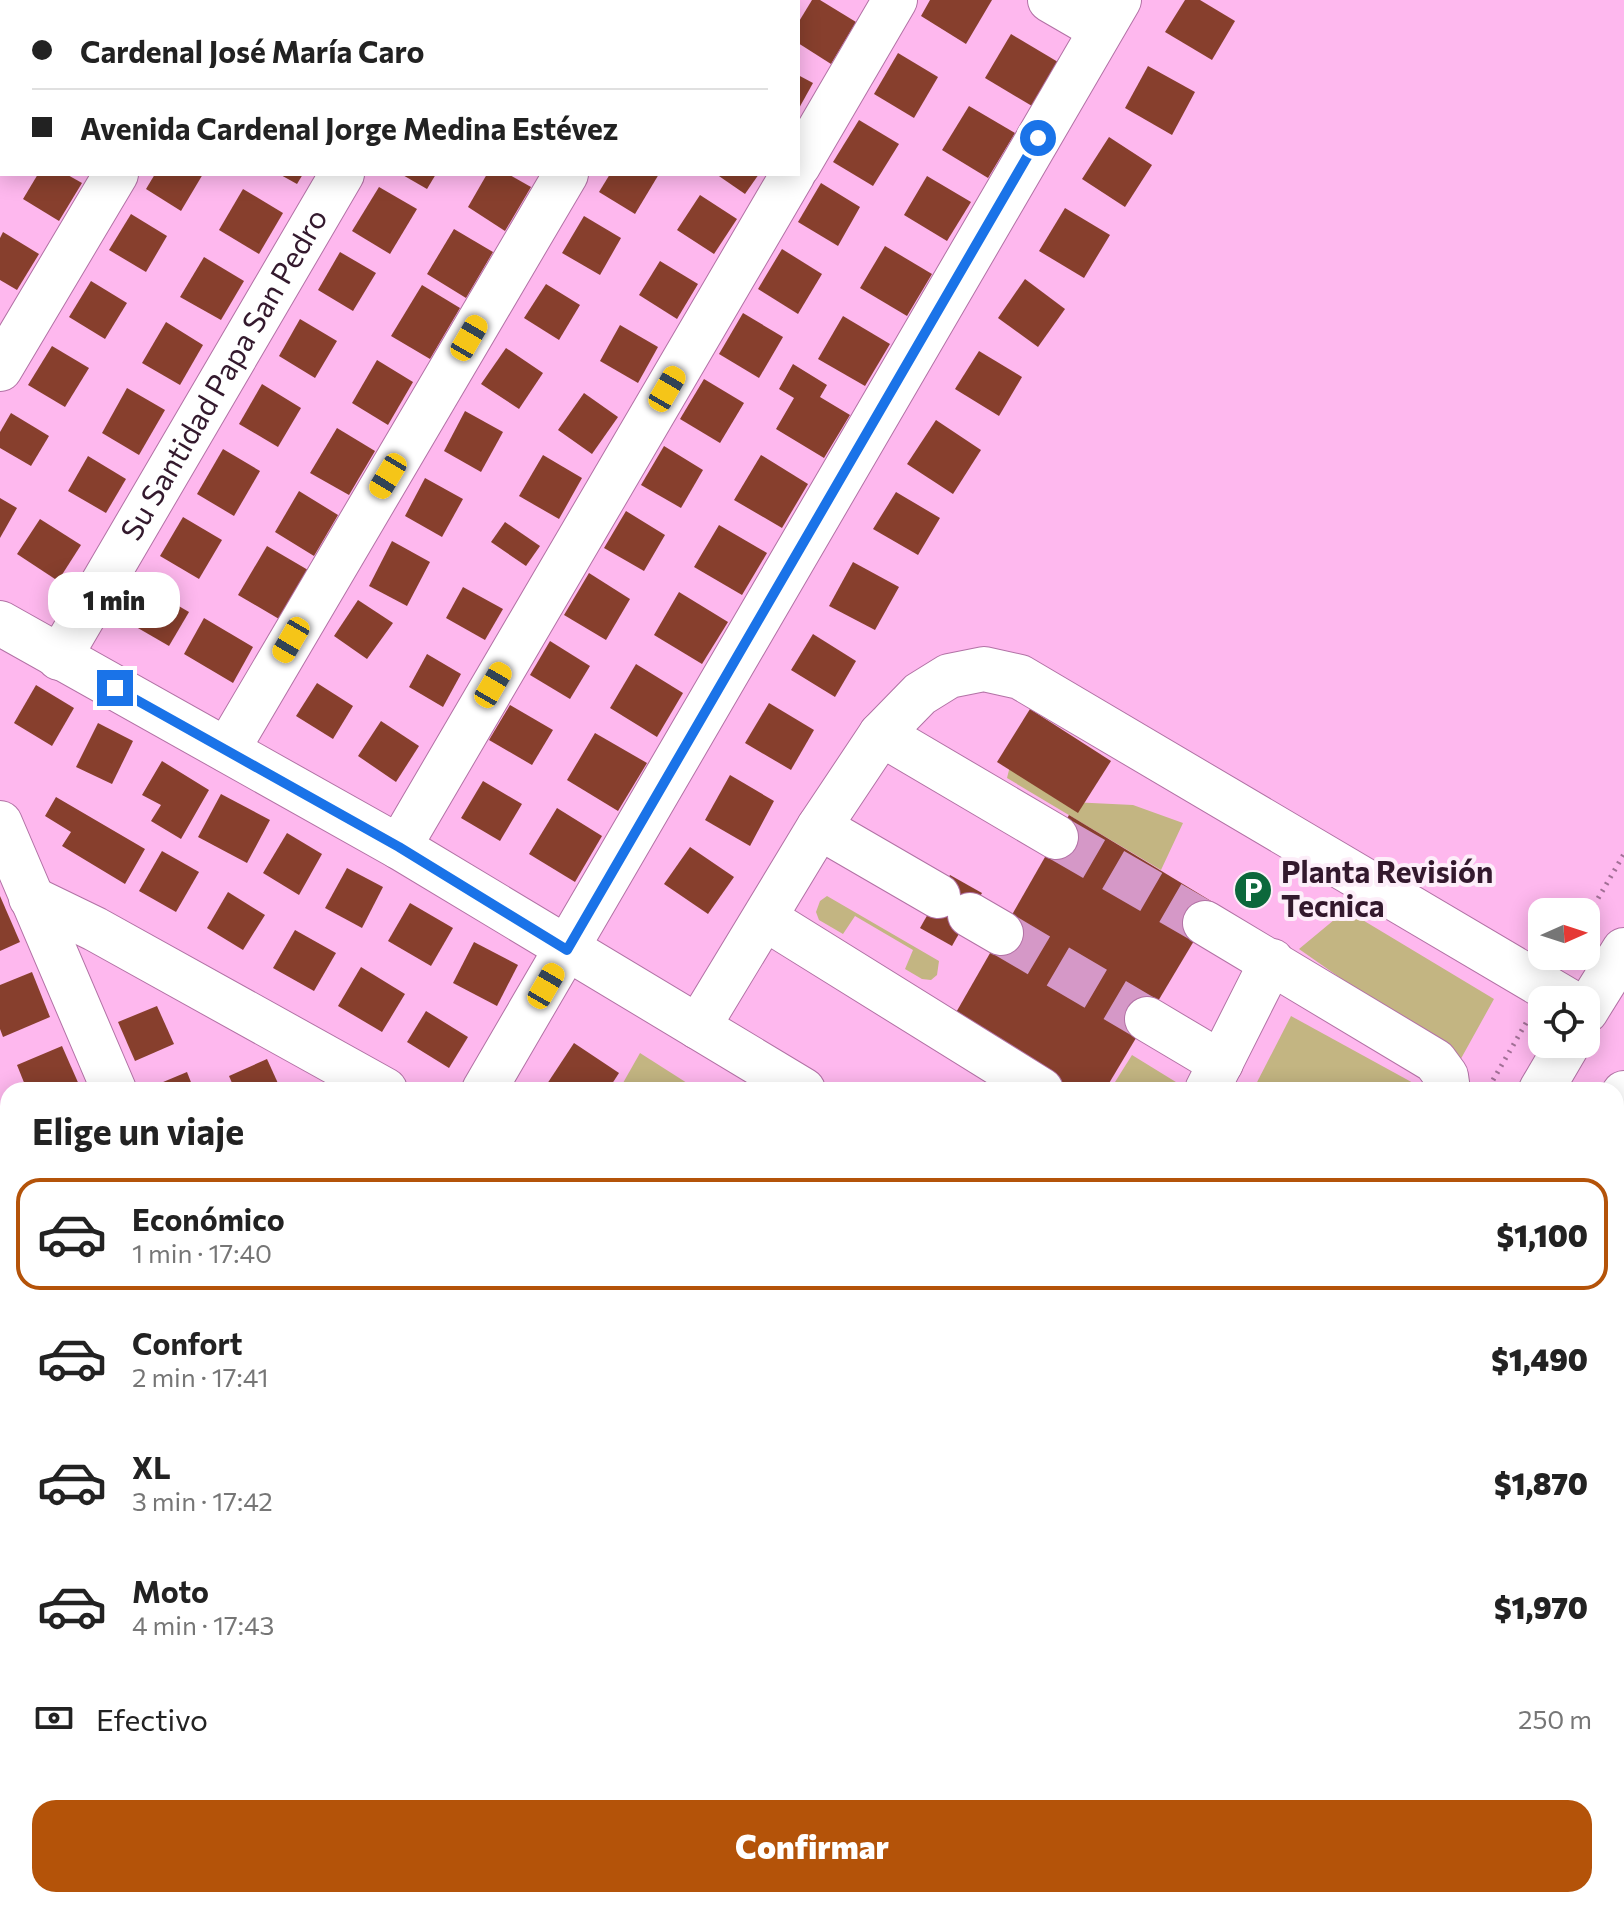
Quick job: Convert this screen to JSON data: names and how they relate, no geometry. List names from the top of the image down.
{
  "streets": {
    "main road": ["Su Santidad Papa San Pedro"]
  },
  "places": {
    "parking": ["Planta Revisión Tecnica"]
  },
  "north": "right",
  "page": {
    "banner": ["Cardenal José María Caro", "Avenida Cardenal Jorge Medina Estévez"],
    "bubble": "1 min",
    "heading": "Elige un viaje",
    "list": [
      {
        "name": "Económico",
        "note": "1 min · 17:40",
        "value": "$1,100"
      },
      {
        "name": "Confort",
        "note": "2 min · 17:41",
        "value": "$1,490"
      },
      {
        "name": "XL",
        "note": "3 min · 17:42",
        "value": "$1,870"
      },
      {
        "name": "Moto",
        "note": "4 min · 17:43",
        "value": "$1,970"
      }
    ],
    "pay": ["Efectivo", "250 m"],
    "buttons": "Confirmar"
  }
}
